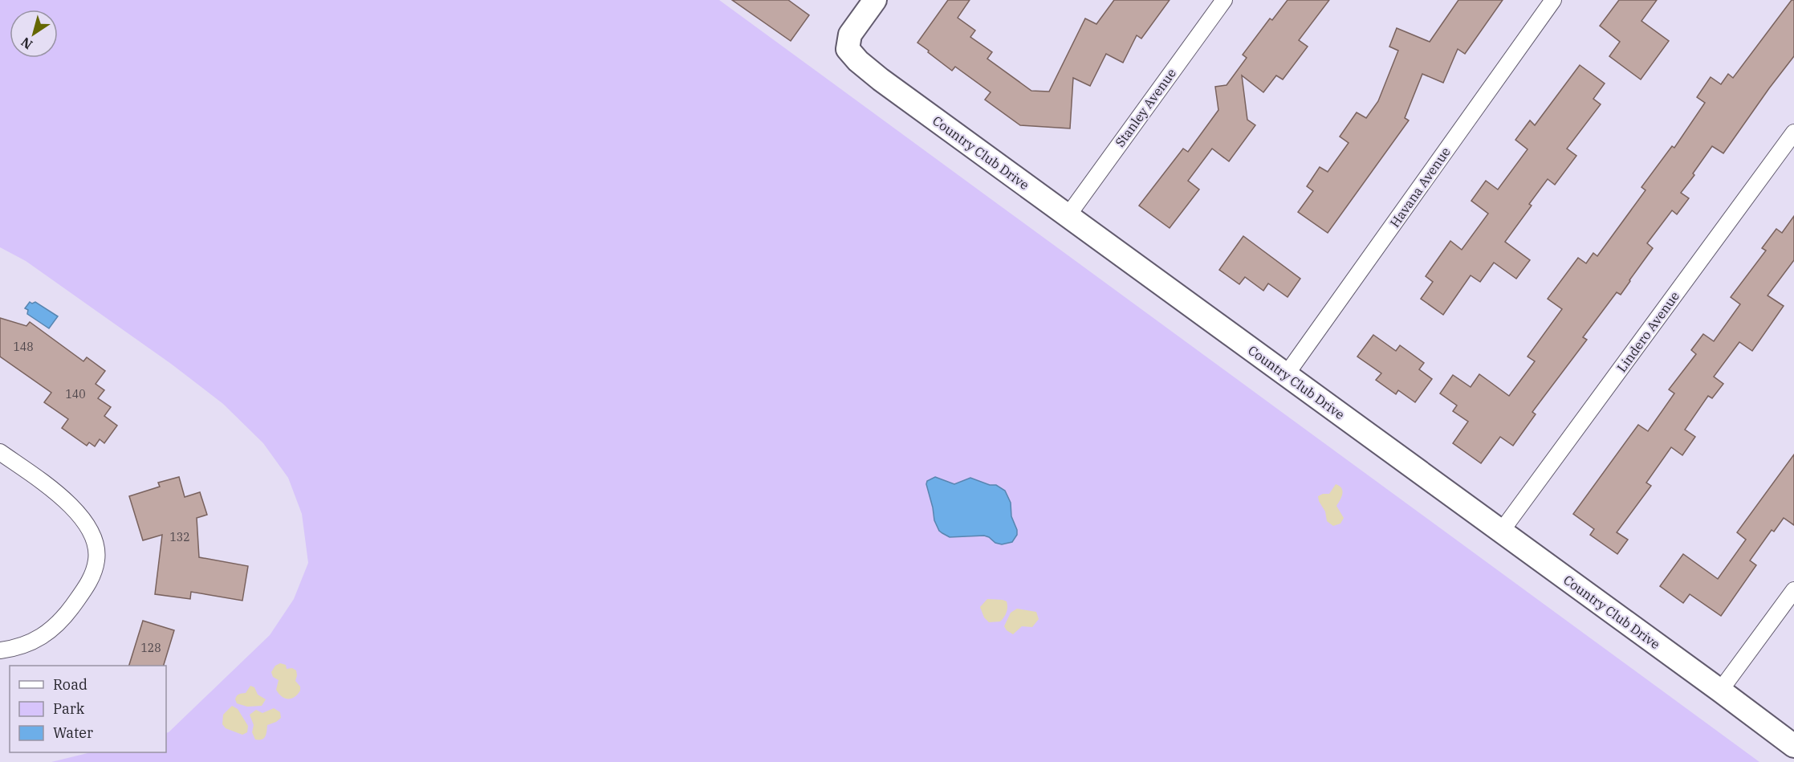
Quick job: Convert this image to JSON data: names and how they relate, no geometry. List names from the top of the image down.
{
  "streets": {
    "street": [
      "Stanley Avenue",
      "Country Club Drive",
      "Havana Avenue",
      "Lindero Avenue"
    ]
  },
  "crossings": [
    ["Stanley Avenue", "Country Club Drive"],
    ["Country Club Drive", "Havana Avenue"],
    ["Country Club Drive", "Lindero Avenue"]
  ],
  "house_numbers": [
    "148",
    "140",
    "132",
    "128"
  ],
  "legend": ["Road", "Park", "Water"],
  "north": "bottom left"
}
